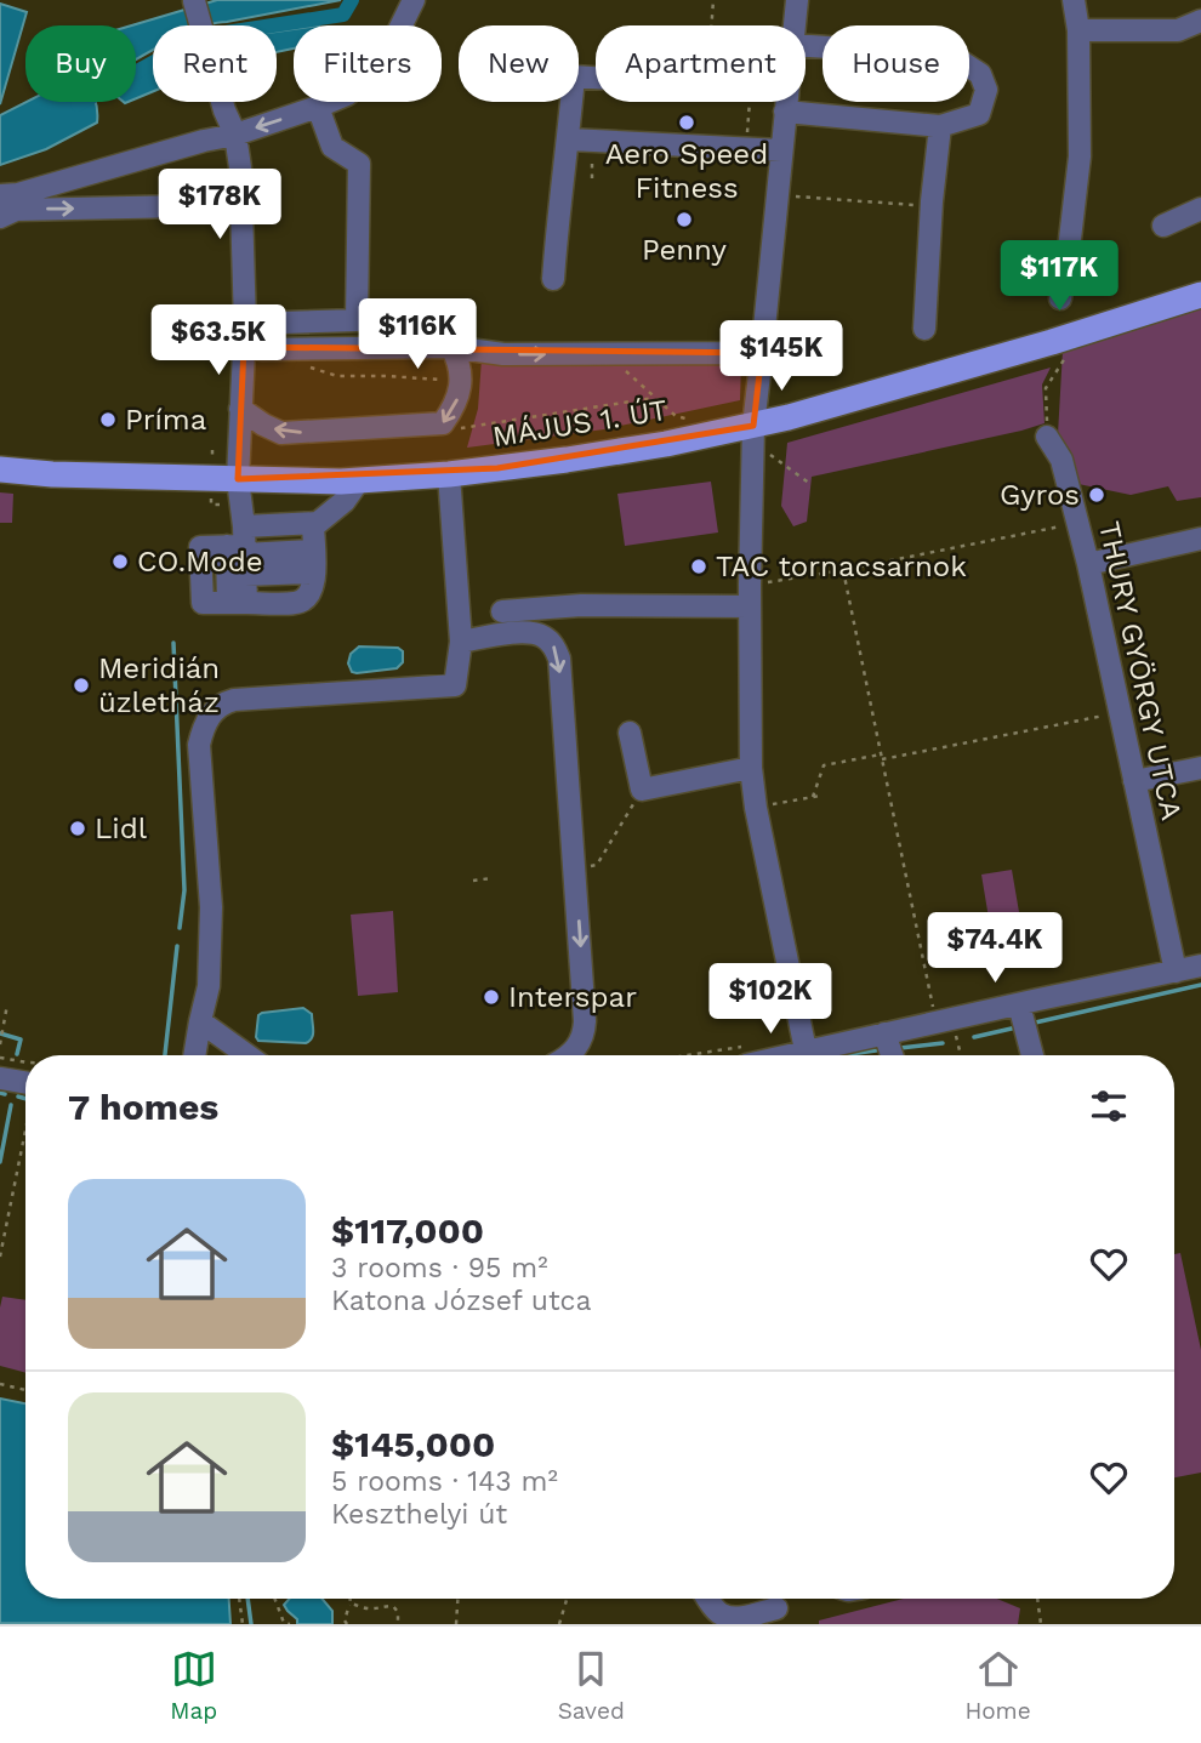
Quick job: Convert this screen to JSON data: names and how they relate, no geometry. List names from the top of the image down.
{
  "streets": {
    "main road": ["MÁJUS 1. ÚT"],
    "street": ["THURY GYÖRGY UTCA"]
  },
  "places": [
    "Aero Speed Fitness",
    "Penny",
    "Príma",
    "Gyros",
    "CO.Mode",
    "TAC tornacsarnok",
    "Meridián üzletház",
    "Lidl",
    "Interspar"
  ],
  "page": {
    "chip": [
      "Buy",
      "Rent",
      "Filters",
      "New",
      "Apartment",
      "House"
    ],
    "price": [
      "$178K",
      "$117K",
      "$116K",
      "$63.5K",
      "$145K",
      "$74.4K",
      "$102K"
    ],
    "heading": "7 homes",
    "list": [
      {
        "name": "$117,000",
        "note": "3 rooms · 95 m² · Katona József utca"
      },
      {
        "name": "$145,000",
        "note": "5 rooms · 143 m² · Keszthelyi út"
      }
    ],
    "tabs": ["Map", "Saved", "Home"]
  }
}
